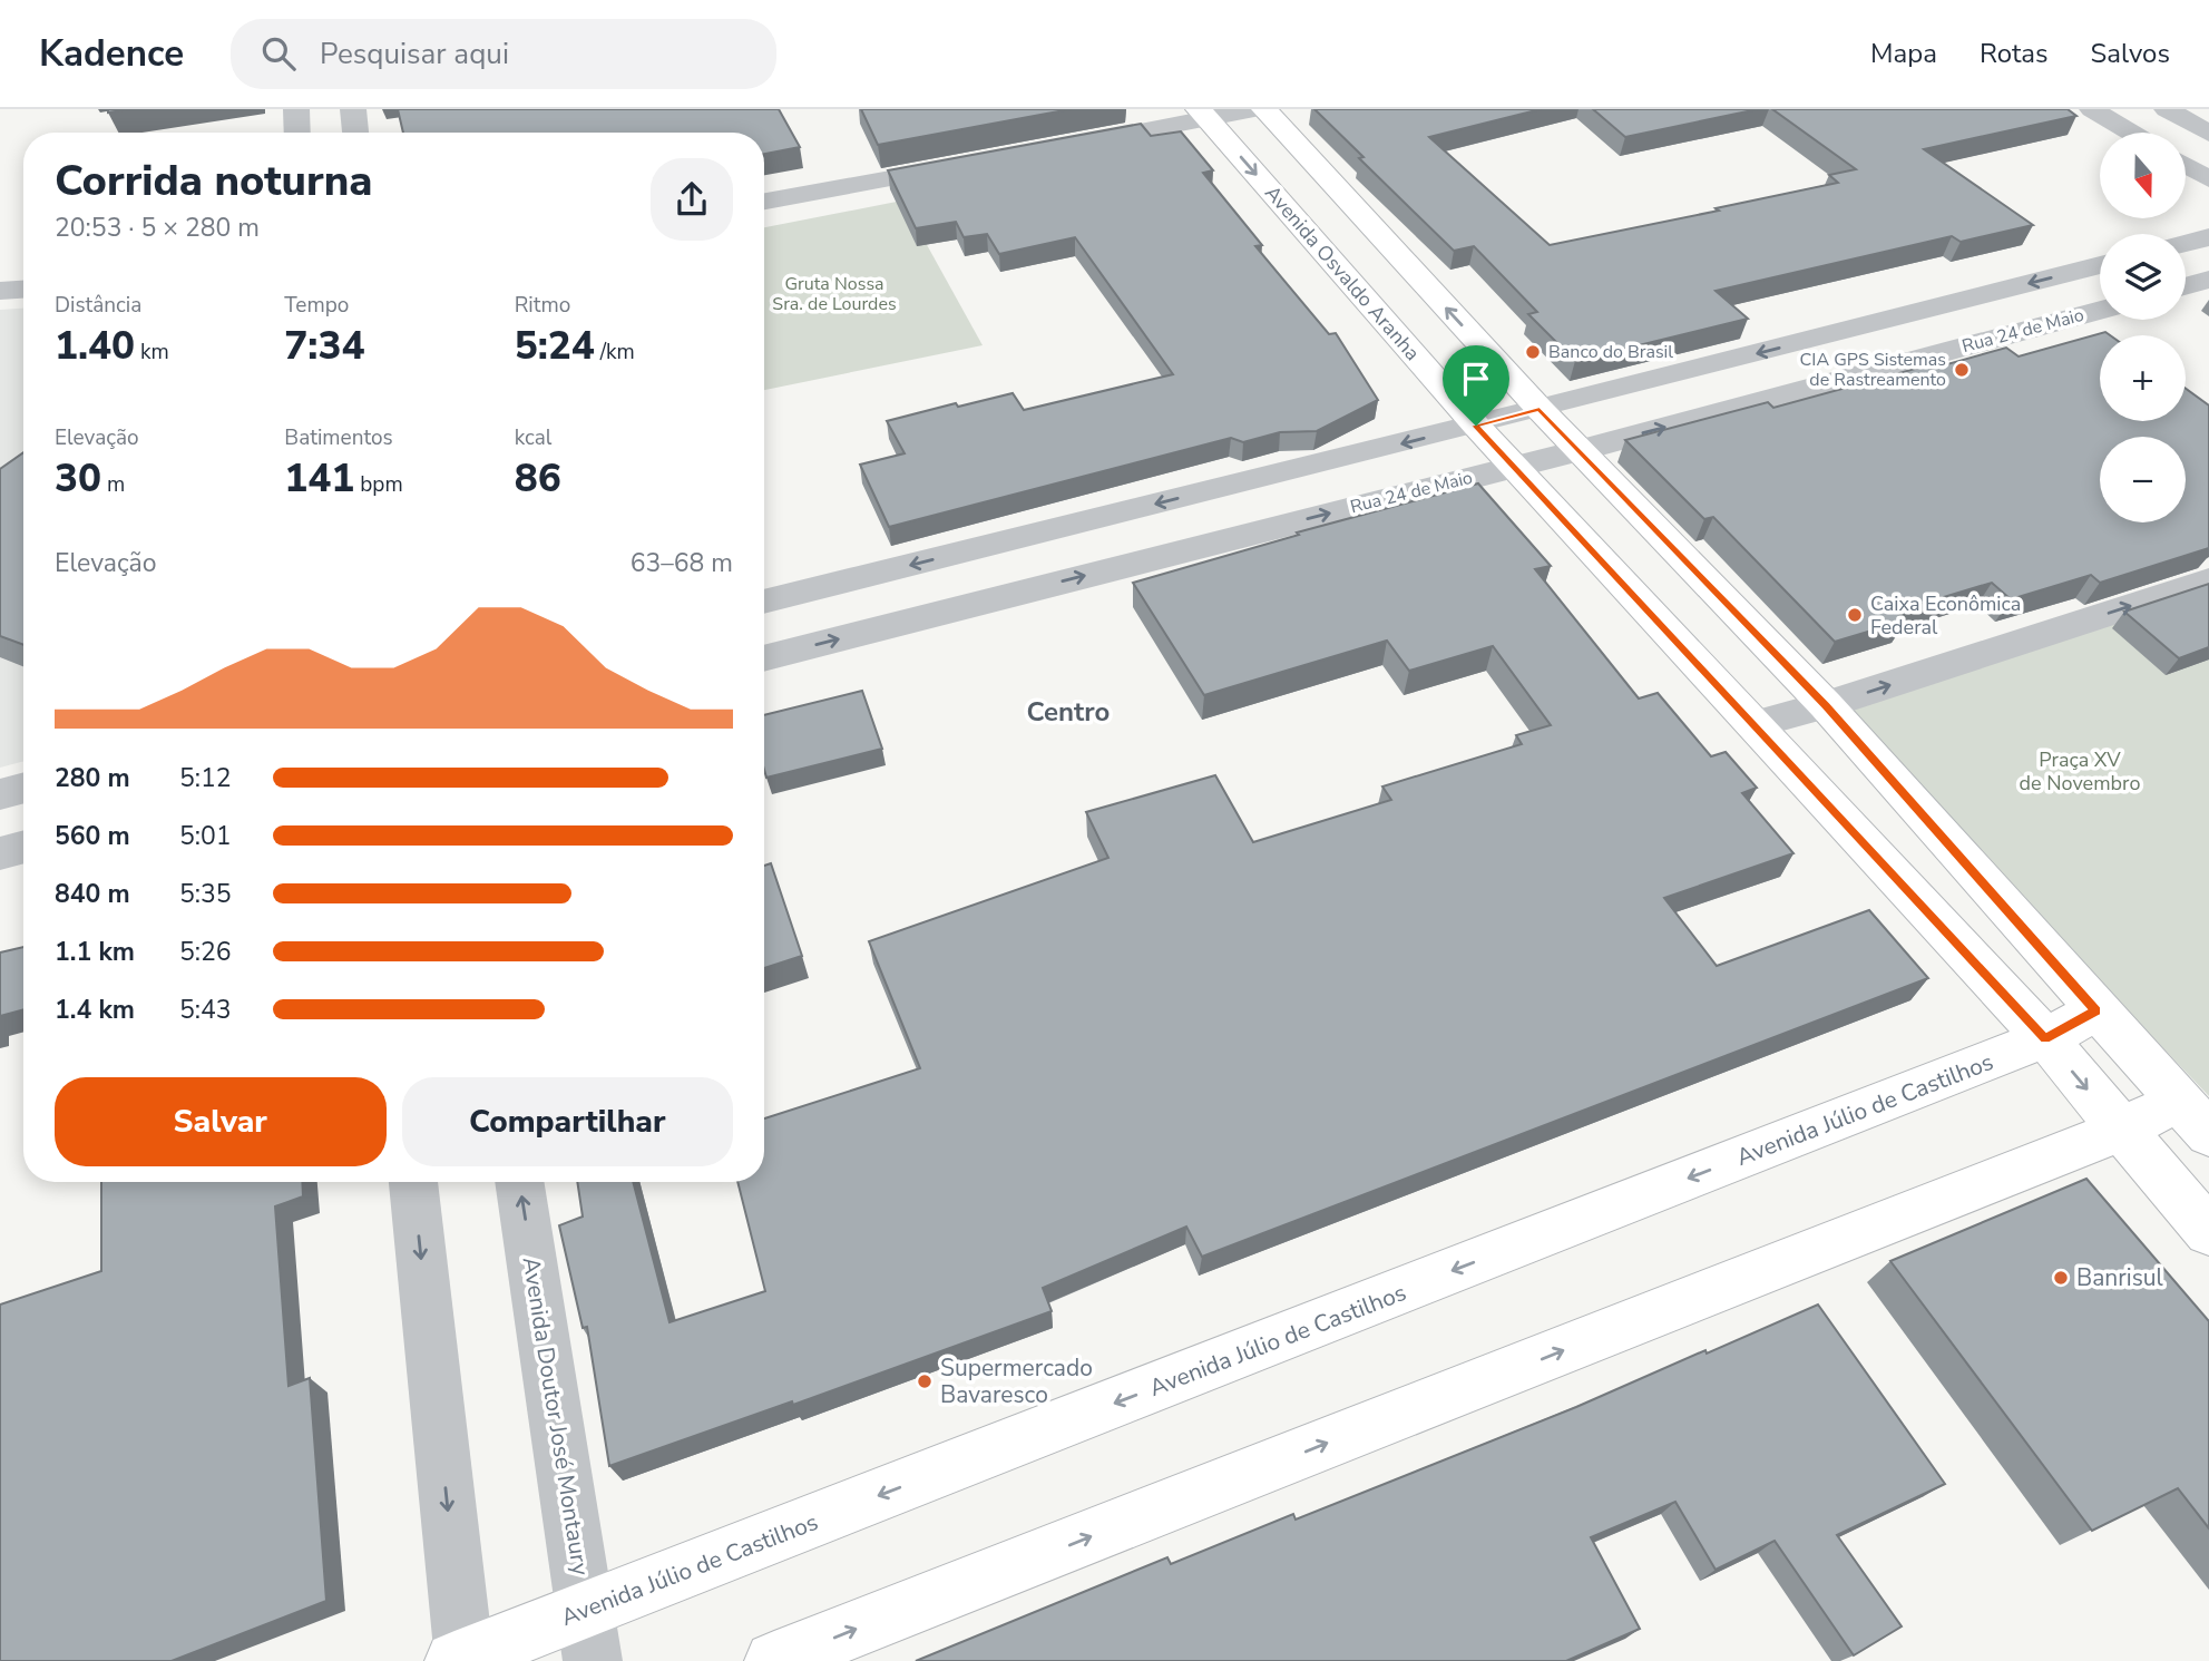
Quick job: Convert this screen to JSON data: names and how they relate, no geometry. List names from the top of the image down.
{
  "streets": {
    "main road": ["Avenida Osvaldo Aranha", "Avenida Júlio de Castilhos"],
    "street": ["Rua 24 de Maio", "Avenida Doutor José Montaury"]
  },
  "crossings": [
    ["Avenida Osvaldo Aranha", "Rua 24 de Maio"],
    ["Avenida Osvaldo Aranha", "Avenida Júlio de Castilhos"],
    ["Avenida Júlio de Castilhos", "Avenida Doutor José Montaury"]
  ],
  "districts": ["Centro"],
  "parks": ["Gruta Nossa Sra. de Lourdes", "Praça XV de Novembro"],
  "places": [
    "Banco do Brasil",
    "CIA GPS Sistemas de Rastreamento",
    "Caixa Econômica Federal",
    "Banrisul",
    "Supermercado Bavaresco"
  ],
  "north": "bottom",
  "page": {
    "header": "Kadence",
    "search": "Pesquisar aqui",
    "nav": ["Mapa", "Rotas", "Salvos"],
    "map_buttons": ["+", "−"],
    "heading": ["Corrida noturna", "20:53 · 5 × 280 m"],
    "stats": [
      ["Distância", "1.40 km"],
      ["Tempo", "7:34"],
      ["Ritmo", "5:24 /km"],
      ["Elevação", "30 m"],
      ["Batimentos", "141 bpm"],
      ["kcal", "86"]
    ],
    "chart": ["Elevação", "63–68 m"],
    "list": [
      {
        "name": "280 m",
        "note": "5:12"
      },
      {
        "name": "560 m",
        "note": "5:01"
      },
      {
        "name": "840 m",
        "note": "5:35"
      },
      {
        "name": "1.1 km",
        "note": "5:26"
      },
      {
        "name": "1.4 km",
        "note": "5:43"
      }
    ],
    "buttons": ["Salvar", "Compartilhar"]
  }
}
